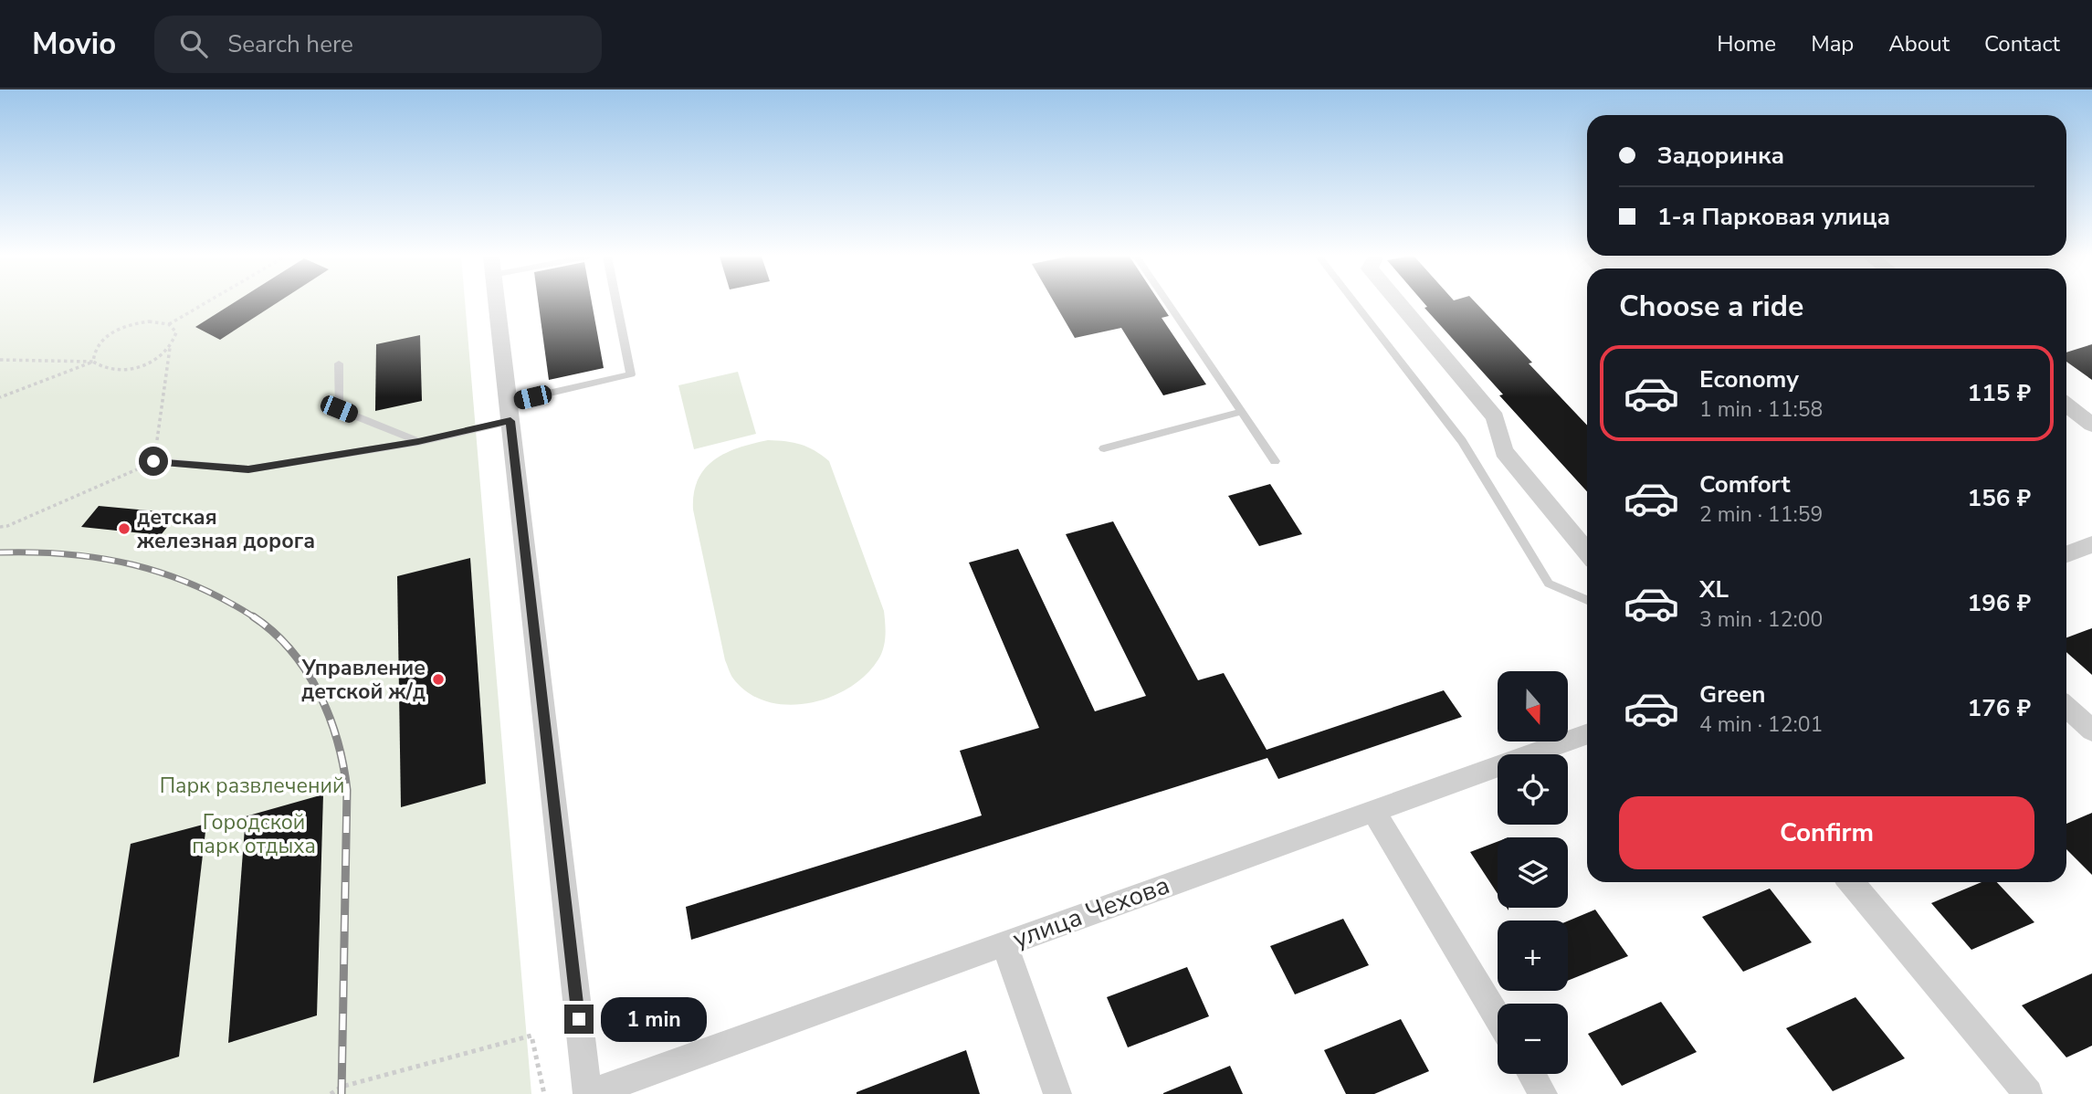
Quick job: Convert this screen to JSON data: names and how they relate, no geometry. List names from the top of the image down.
{
  "streets": {
    "street": ["улица Чехова"]
  },
  "parks": ["Парк развлечений", "Городской парк отдыха"],
  "places": ["детская железная дорога", "Управление детской ж/д"],
  "north": "bottom",
  "page": {
    "header": "Movio",
    "search": "Search here",
    "nav": [
      "Home",
      "Map",
      "About",
      "Contact"
    ],
    "banner": ["Задоринка", "1-я Парковая улица"],
    "heading": "Choose a ride",
    "list": [
      {
        "name": "Economy",
        "note": "1 min · 11:58",
        "value": "115 ₽"
      },
      {
        "name": "Comfort",
        "note": "2 min · 11:59",
        "value": "156 ₽"
      },
      {
        "name": "XL",
        "note": "3 min · 12:00",
        "value": "196 ₽"
      },
      {
        "name": "Green",
        "note": "4 min · 12:01",
        "value": "176 ₽"
      }
    ],
    "map_buttons": ["+", "−"],
    "buttons": "Confirm",
    "bubble": "1 min"
  }
}
